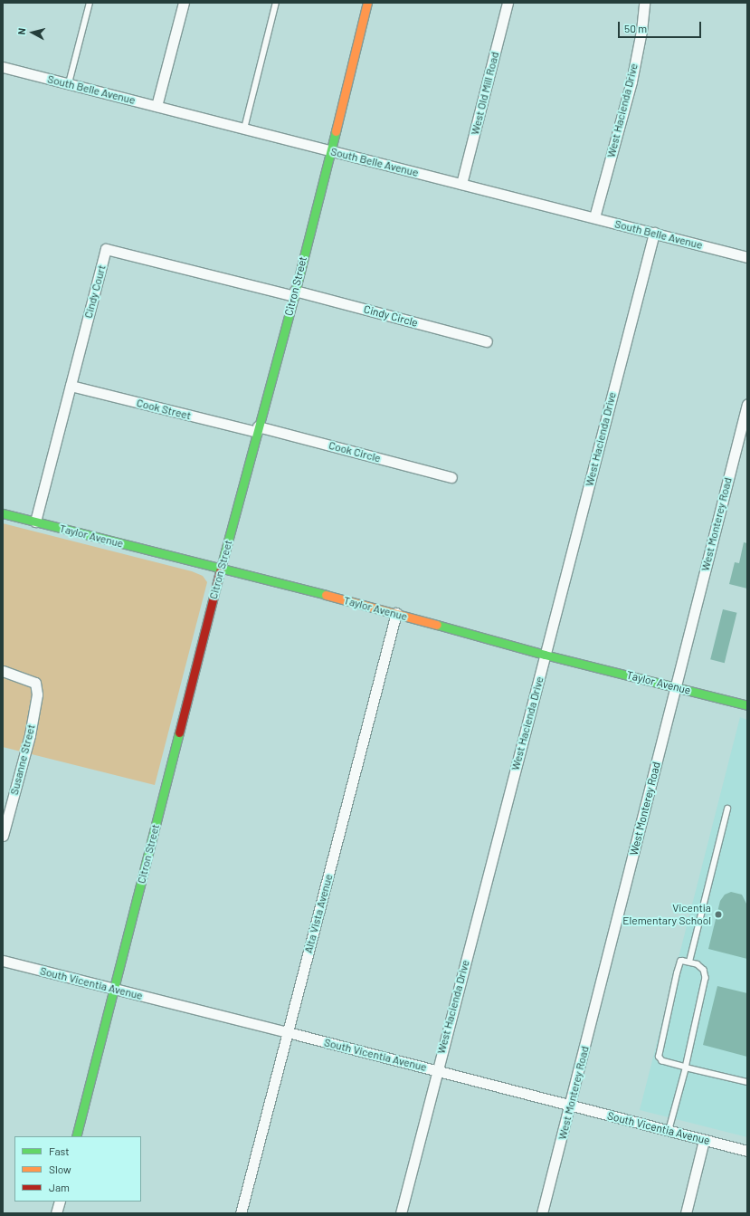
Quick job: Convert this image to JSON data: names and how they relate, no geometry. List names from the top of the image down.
{
  "streets": {
    "street": [
      "South Belle Avenue",
      "West Old Mill Road",
      "West Hacienda Drive",
      "Citron Street",
      "Cindy Court",
      "Cindy Circle",
      "Cook Street",
      "Cook Circle",
      "West Monterey Road",
      "Taylor Avenue",
      "Susanne Street",
      "Alta Vista Avenue",
      "South Vicentia Avenue"
    ]
  },
  "crossings": [
    ["South Belle Avenue", "West Old Mill Road"],
    ["South Belle Avenue", "West Hacienda Drive"],
    ["South Belle Avenue", "Citron Street"],
    ["West Hacienda Drive", "Taylor Avenue"],
    ["West Hacienda Drive", "South Vicentia Avenue"],
    ["Citron Street", "Cindy Court"],
    ["Citron Street", "Cindy Circle"],
    ["Citron Street", "Cook Street"],
    ["Citron Street", "Cook Circle"],
    ["Citron Street", "Taylor Avenue"],
    ["Citron Street", "South Vicentia Avenue"],
    ["Cindy Court", "Cindy Circle"],
    ["Cindy Court", "Cook Street"],
    ["Cindy Court", "Taylor Avenue"],
    ["Cook Street", "Cook Circle"],
    ["West Monterey Road", "Taylor Avenue"],
    ["West Monterey Road", "South Vicentia Avenue"],
    ["Taylor Avenue", "Alta Vista Avenue"],
    ["Alta Vista Avenue", "South Vicentia Avenue"]
  ],
  "places": ["Vicentia Elementary School"],
  "legend": ["Fast", "Slow", "Jam"],
  "scale_bar": "50 m",
  "north": "left"
}
